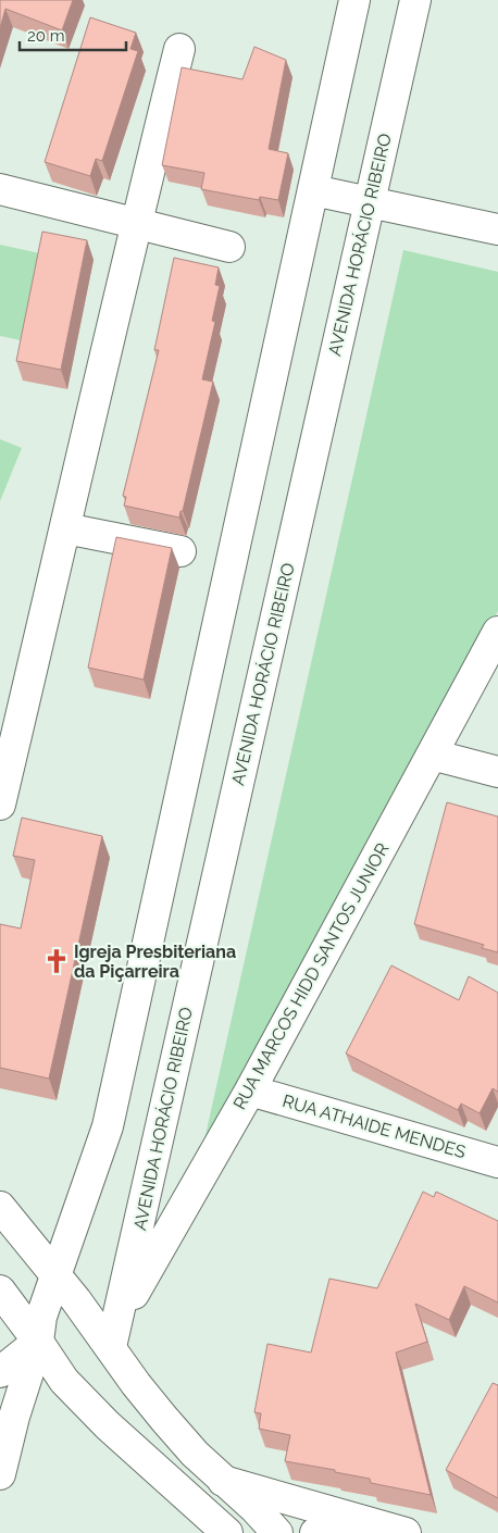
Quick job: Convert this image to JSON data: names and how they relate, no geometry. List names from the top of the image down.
{
  "streets": {
    "street": ["AVENIDA HORÁCIO RIBEIRO", "RUA MARCOS HIDD SANTOS JUNIOR", "RUA ATHAIDE MENDES"]
  },
  "crossings": [
    ["AVENIDA HORÁCIO RIBEIRO", "RUA MARCOS HIDD SANTOS JUNIOR"],
    ["RUA MARCOS HIDD SANTOS JUNIOR", "RUA ATHAIDE MENDES"]
  ],
  "places": {
    "church": ["Igreja Presbiteriana da Piçarreira"]
  },
  "scale_bar": "20 m"
}
